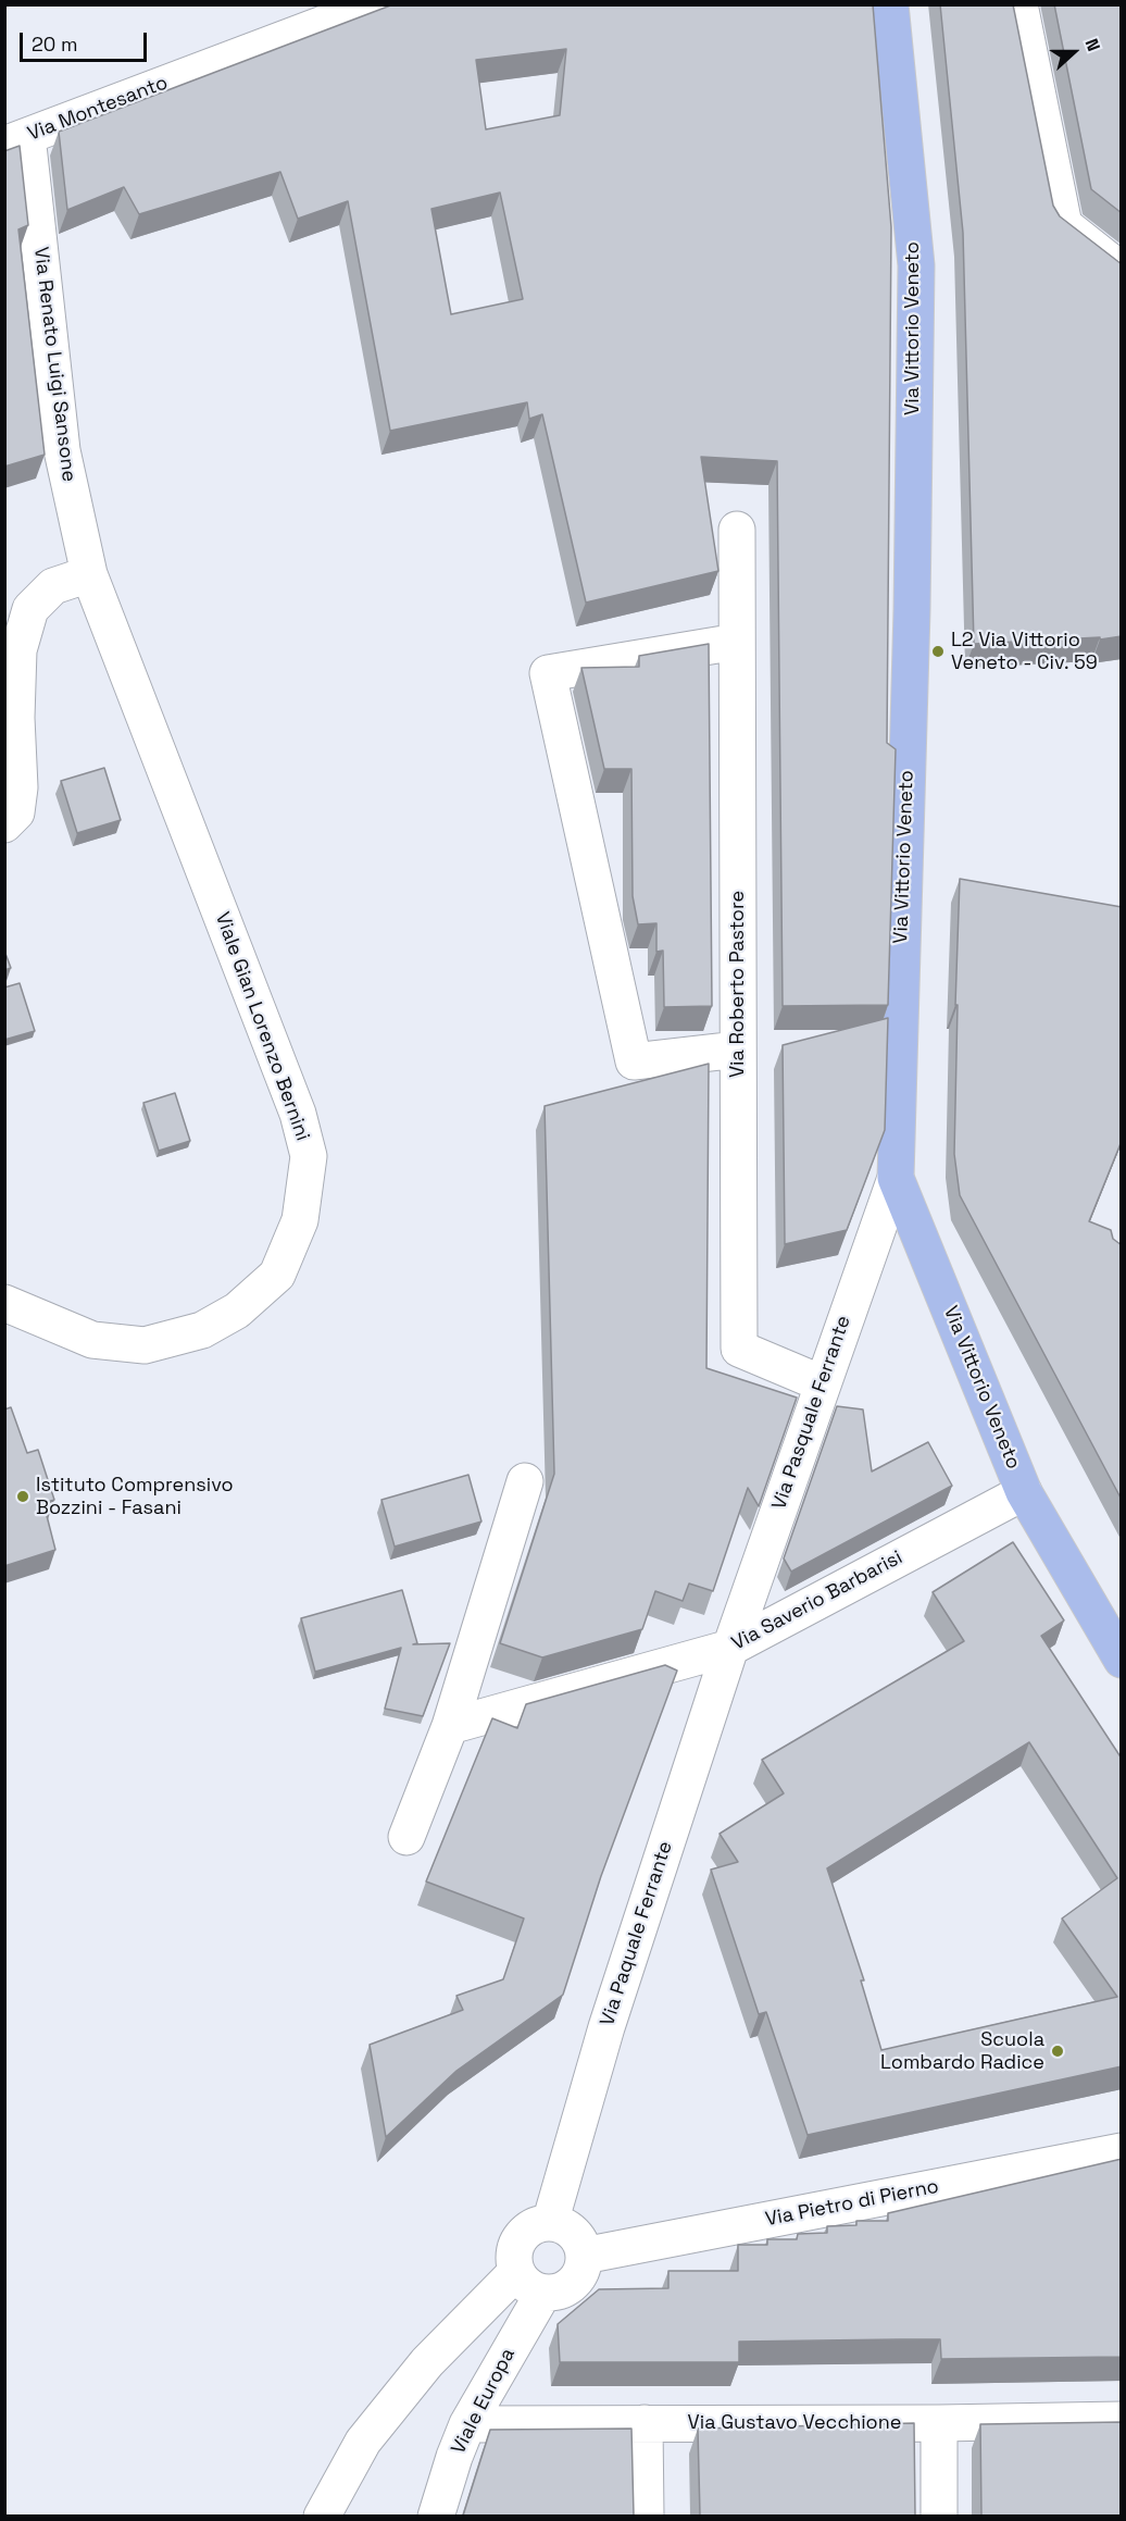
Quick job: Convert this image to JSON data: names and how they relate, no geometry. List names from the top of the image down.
{
  "streets": {
    "main road": ["Via Vittorio Veneto"],
    "street": [
      "Via Montesanto",
      "Via Renato Luigi Sansone",
      "Via Roberto Pastore",
      "Viale Gian Lorenzo Bernini",
      "Via Pasquale Ferrante",
      "Via Saverio Barbarisi",
      "Via Paquale Ferrante",
      "Via Pietro di Pierno",
      "Viale Europa",
      "Via Gustavo Vecchione"
    ]
  },
  "crossings": [
    ["Via Montesanto", "Via Renato Luigi Sansone"],
    ["Via Vittorio Veneto", "Via Pasquale Ferrante"],
    ["Via Vittorio Veneto", "Via Saverio Barbarisi"],
    ["Via Renato Luigi Sansone", "Viale Gian Lorenzo Bernini"],
    ["Via Roberto Pastore", "Via Pasquale Ferrante"],
    ["Via Pasquale Ferrante", "Via Saverio Barbarisi"],
    ["Via Pasquale Ferrante", "Via Paquale Ferrante"],
    ["Via Saverio Barbarisi", "Via Paquale Ferrante"],
    ["Via Paquale Ferrante", "Via Pietro di Pierno"],
    ["Via Paquale Ferrante", "Viale Europa"],
    ["Via Pietro di Pierno", "Viale Europa"],
    ["Viale Europa", "Via Gustavo Vecchione"]
  ],
  "places": ["L2 Via Vittorio Veneto - Civ. 59", "Istituto Comprensivo Bozzini - Fasani", "Scuola Lombardo Radice"],
  "scale_bar": "20 m",
  "north": "right"
}
